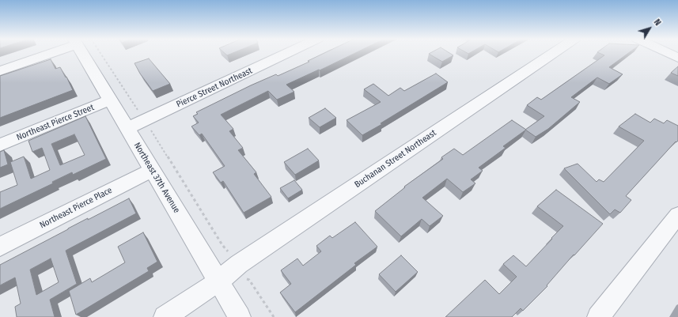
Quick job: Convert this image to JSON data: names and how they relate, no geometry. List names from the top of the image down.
{
  "streets": {
    "street": [
      "Pierce Street Northeast",
      "Northeast Pierce Street",
      "Buchanan Street Northeast",
      "Northeast 37th Avenue",
      "Northeast Pierce Place"
    ]
  },
  "crossings": [
    ["Pierce Street Northeast", "Northeast 37th Avenue"],
    ["Northeast Pierce Street", "Northeast 37th Avenue"],
    ["Buchanan Street Northeast", "Northeast 37th Avenue"],
    ["Northeast 37th Avenue", "Northeast Pierce Place"]
  ],
  "north": "top right"
}
